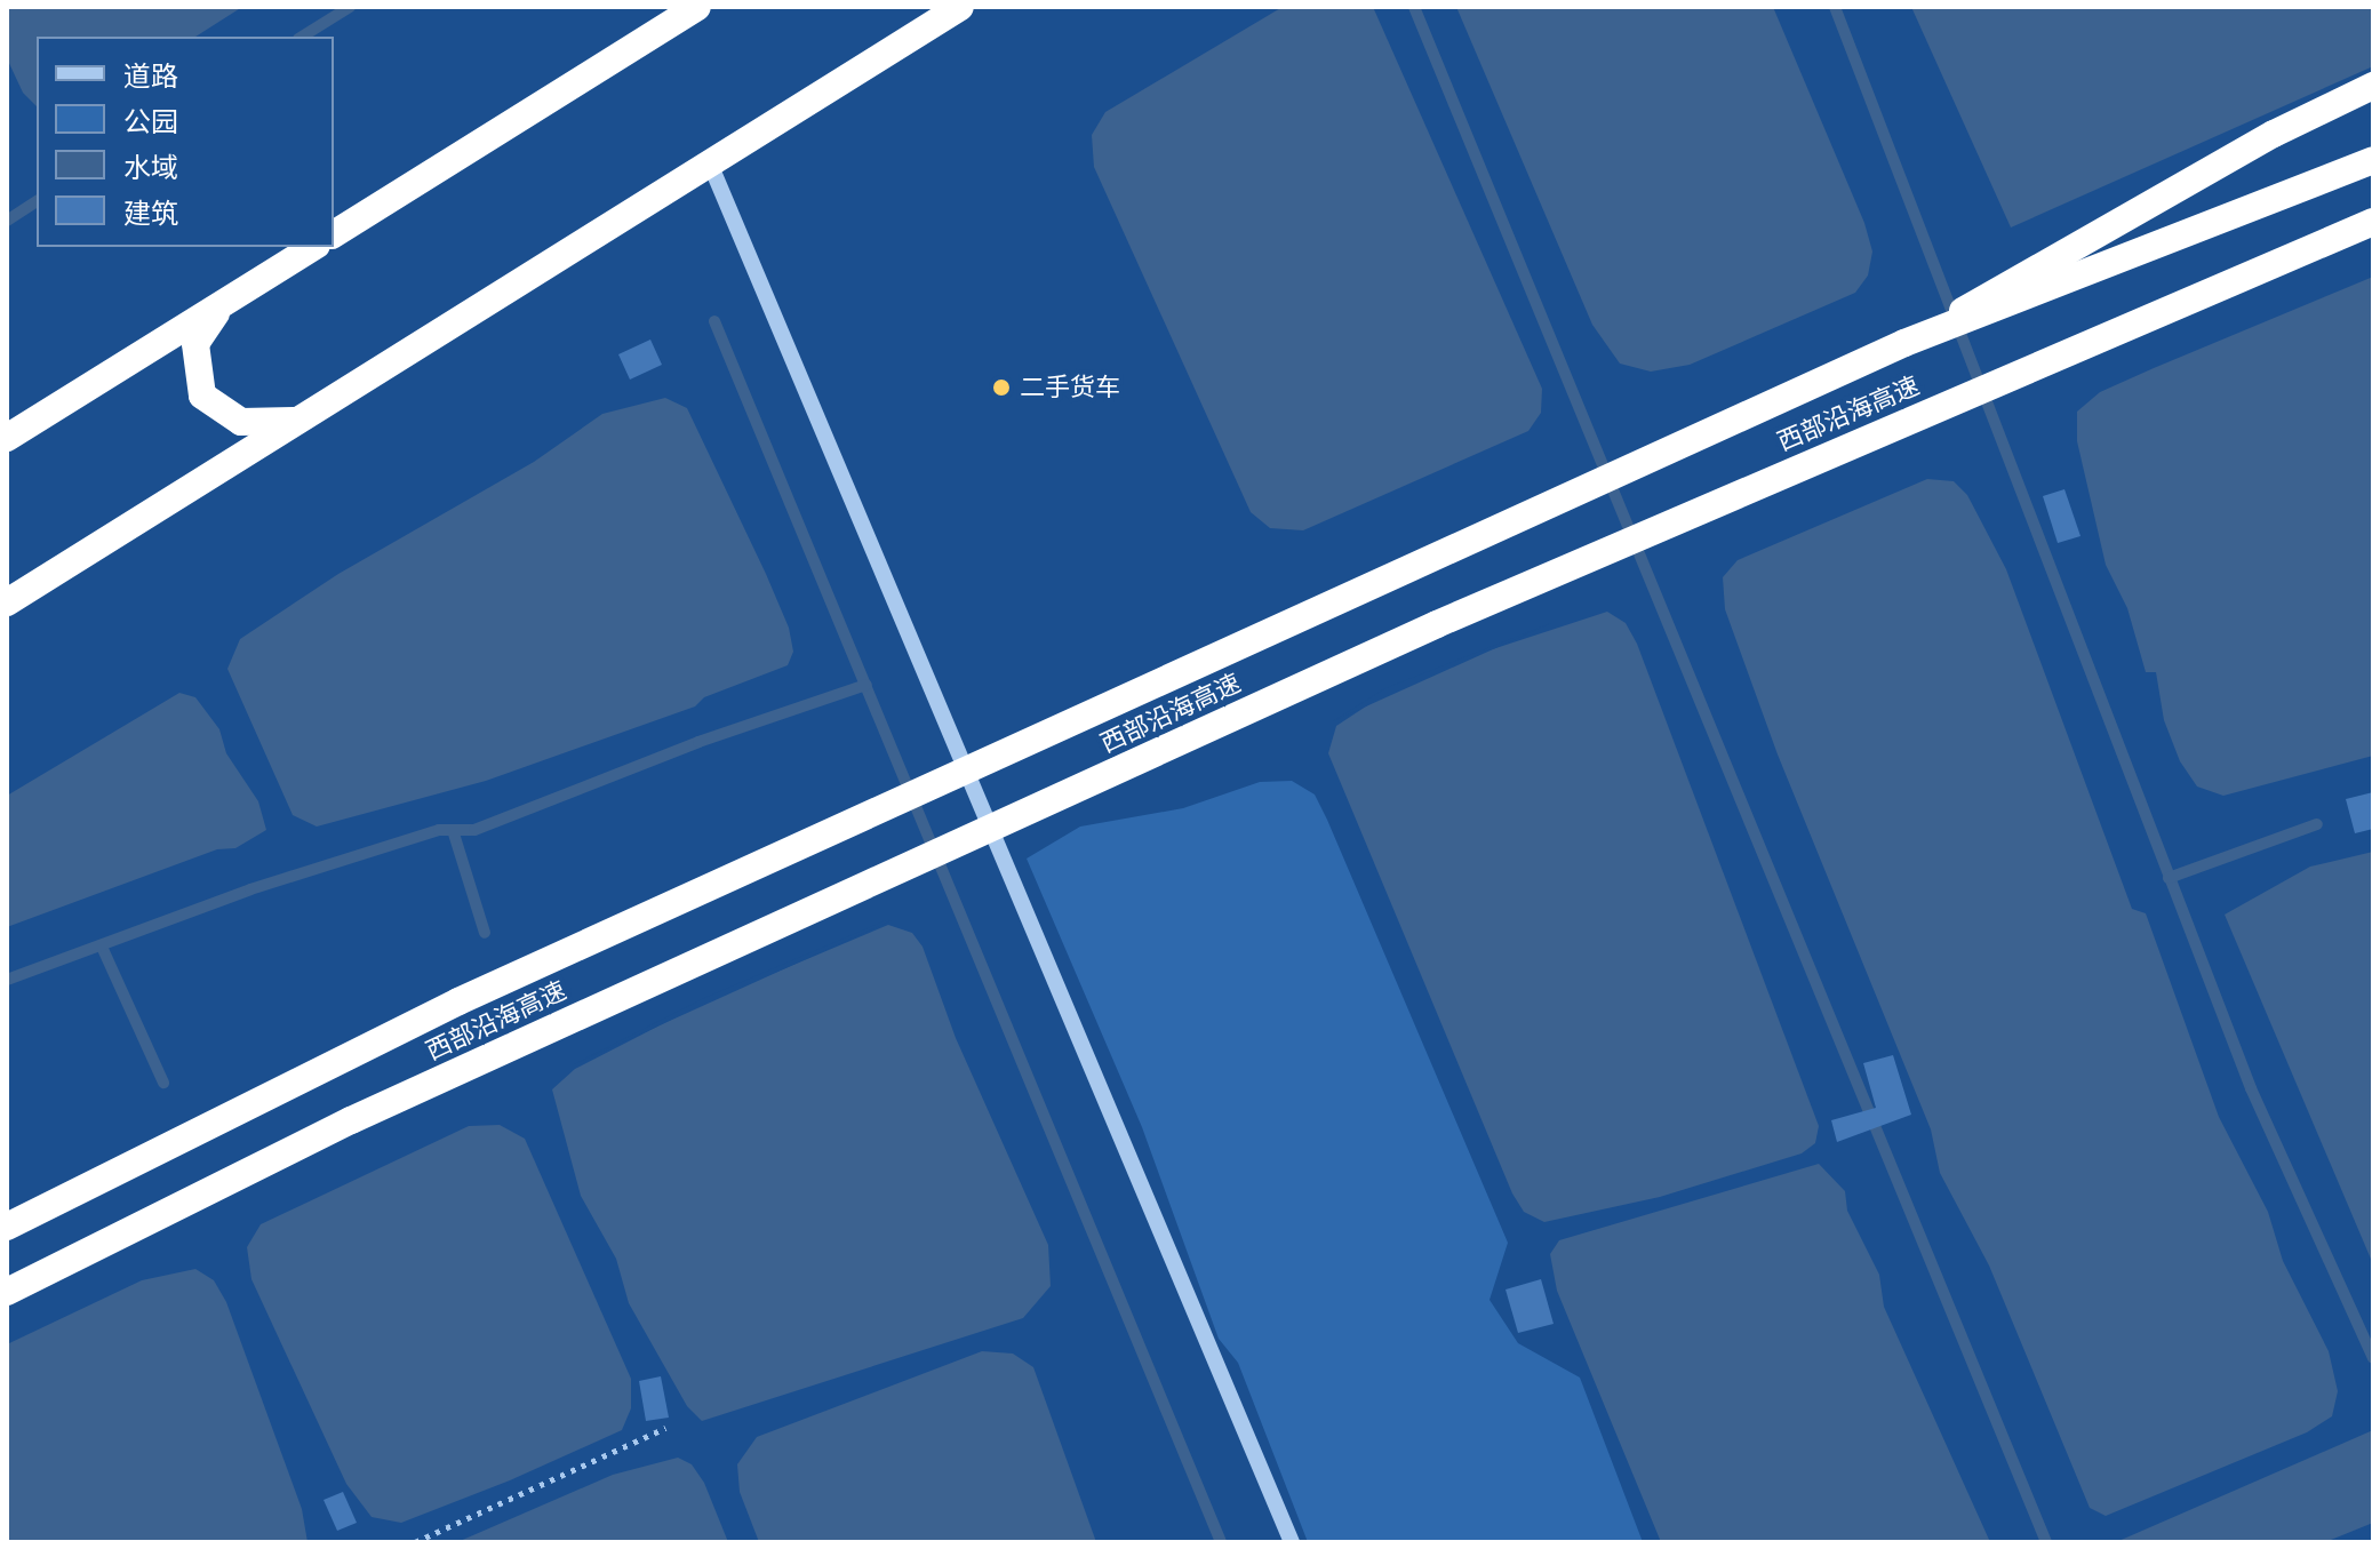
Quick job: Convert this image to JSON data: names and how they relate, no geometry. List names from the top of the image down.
{
  "streets": {
    "highway": ["西部沿海高速"]
  },
  "places": ["二手货车"],
  "legend": [
    "道路",
    "公园",
    "水域",
    "建筑"
  ]
}
